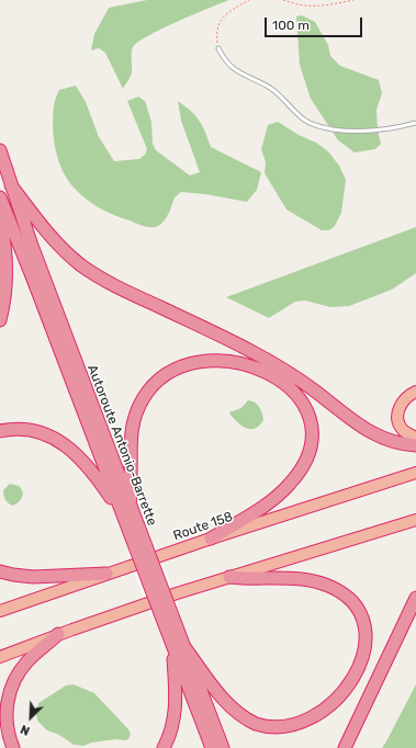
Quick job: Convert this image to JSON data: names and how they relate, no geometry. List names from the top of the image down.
{
  "streets": {
    "highway": ["Autoroute Antonio-Barrette", "Route 158"]
  },
  "scale_bar": "100 m",
  "north": "bottom left"
}
